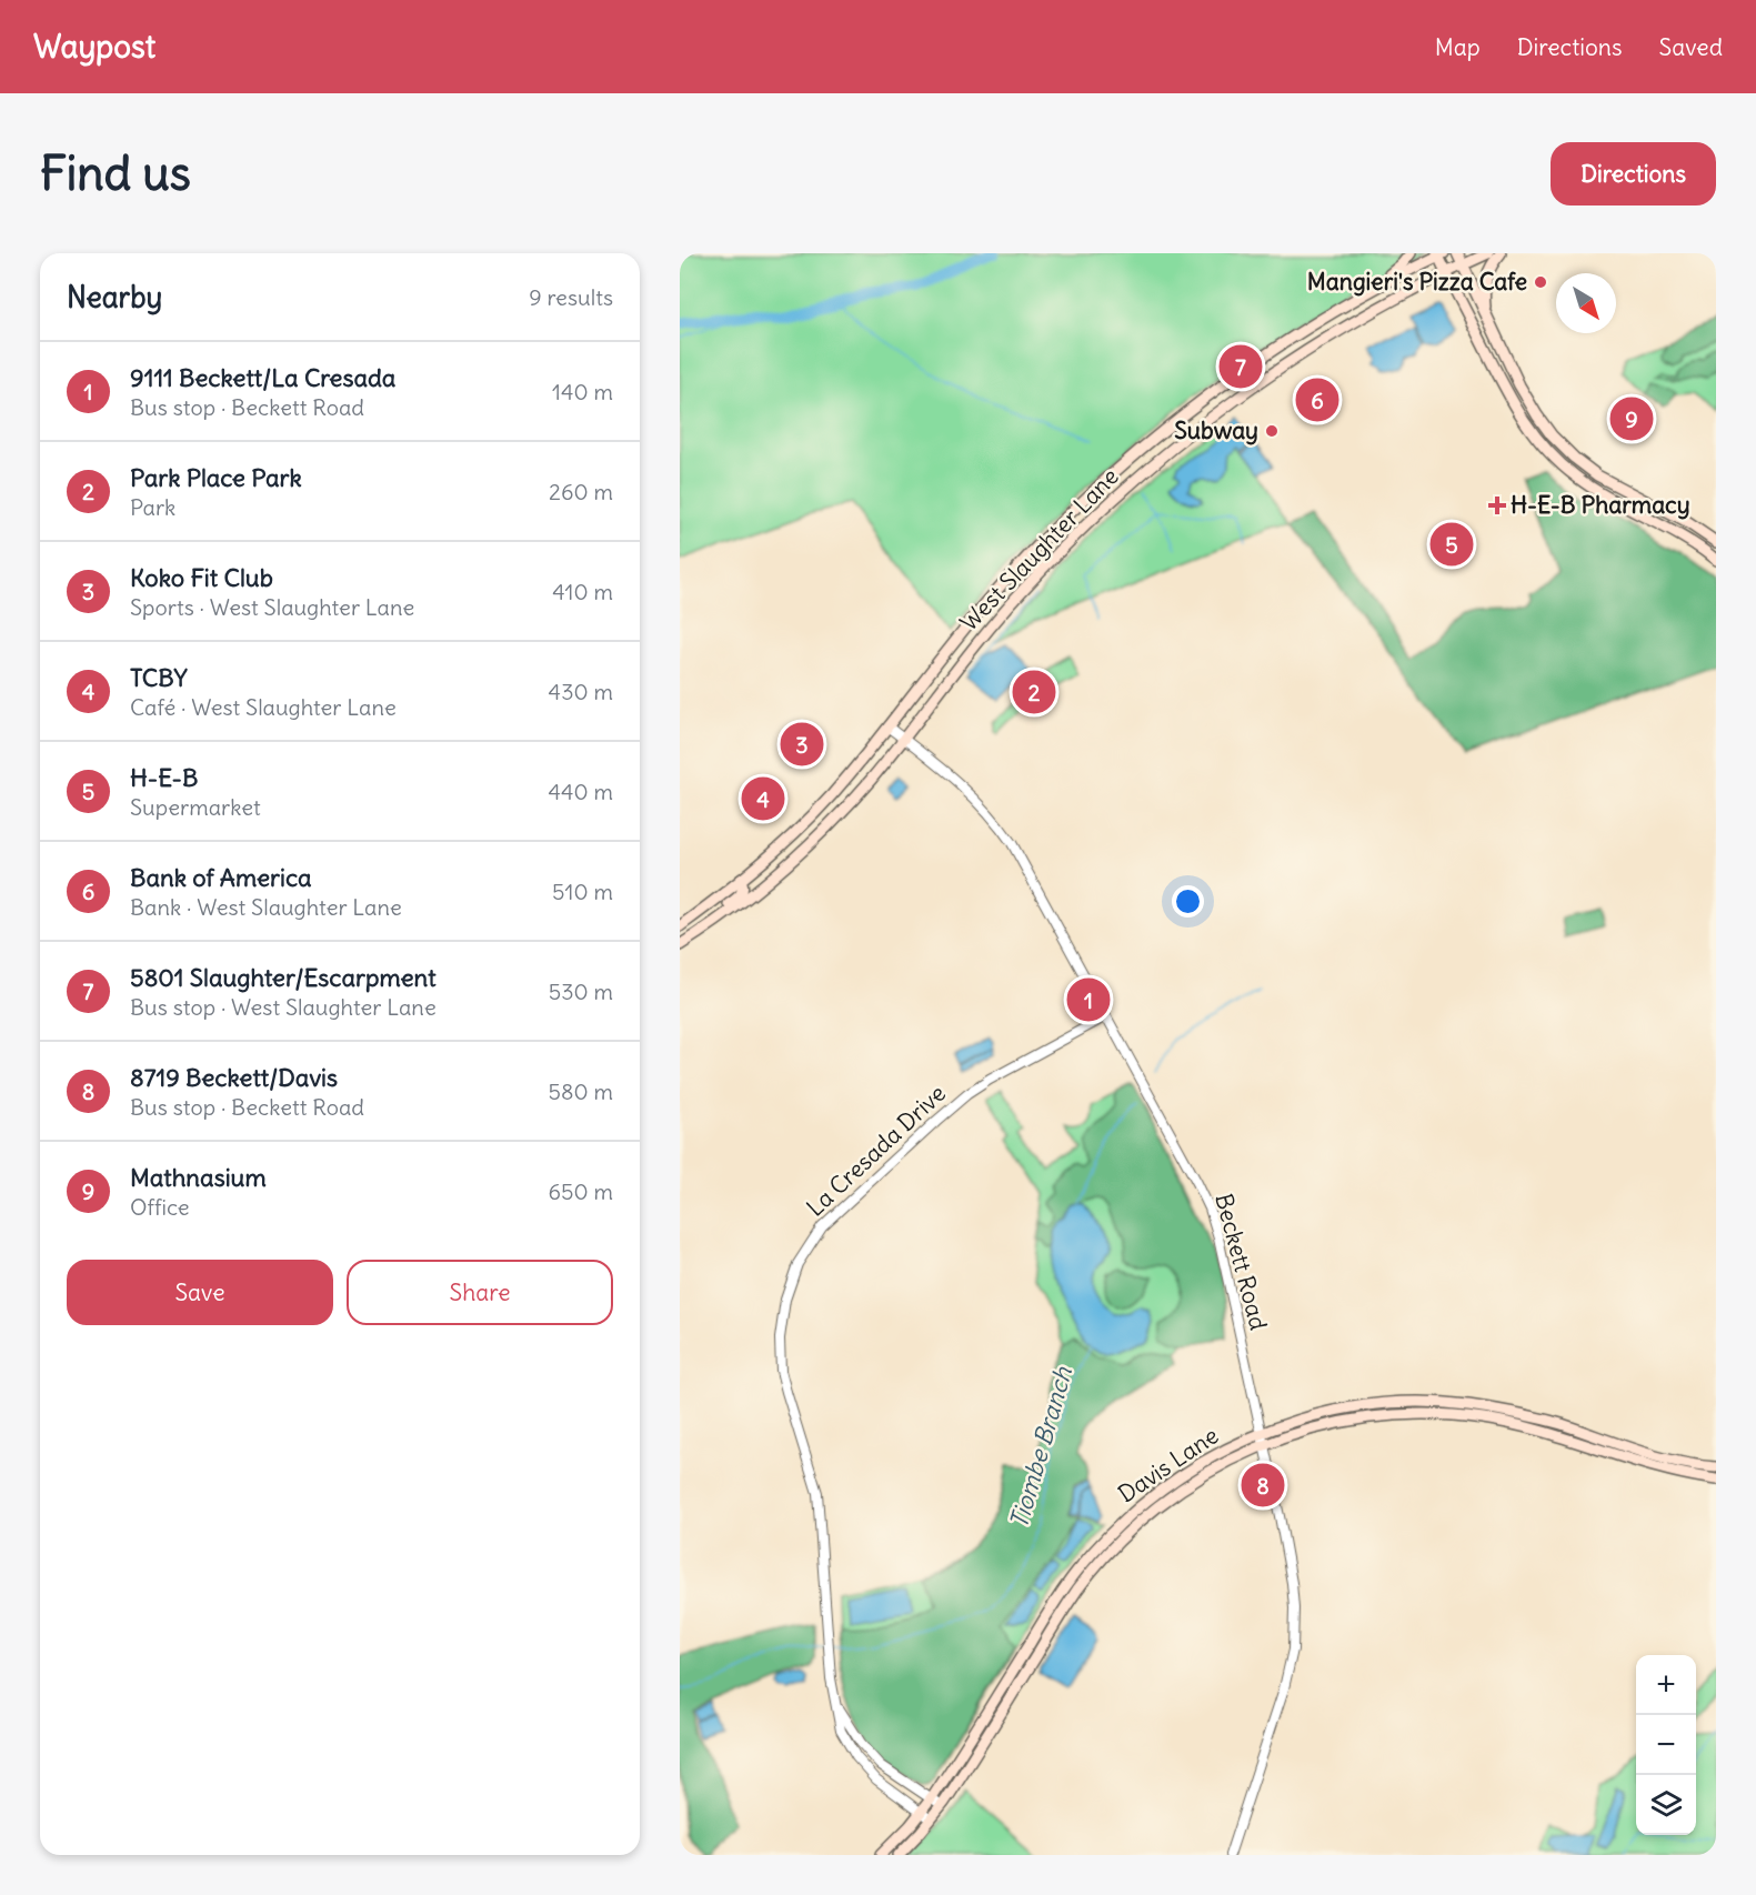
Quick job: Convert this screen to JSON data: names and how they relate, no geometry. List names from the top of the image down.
{
  "streets": {
    "main road": ["West Slaughter Lane", "Davis Lane"],
    "street": ["La Cresada Drive", "Beckett Road"]
  },
  "crossings": [
    ["West Slaughter Lane", "Beckett Road"],
    ["La Cresada Drive", "Beckett Road"],
    ["La Cresada Drive", "Davis Lane"],
    ["Beckett Road", "Davis Lane"]
  ],
  "water": ["Tiombe Branch"],
  "places": {
    "other": ["Mangieri's Pizza Cafe", "Subway"],
    "health": ["H-E-B Pharmacy"]
  },
  "north": "bottom right",
  "page": {
    "header": "Waypost",
    "nav": ["Map", "Directions", "Saved"],
    "buttons": [
      "Directions",
      ["Save", "Share"]
    ],
    "title": "Find us",
    "heading": ["Nearby", "9 results"],
    "list": [
      {
        "mark": "1",
        "name": "9111 Beckett/La Cresada",
        "note": "Bus stop · Beckett Road",
        "value": "140 m"
      },
      {
        "mark": "2",
        "name": "Park Place Park",
        "note": "Park",
        "value": "260 m"
      },
      {
        "mark": "3",
        "name": "Koko Fit Club",
        "note": "Sports · West Slaughter Lane",
        "value": "410 m"
      },
      {
        "mark": "4",
        "name": "TCBY",
        "note": "Café · West Slaughter Lane",
        "value": "430 m"
      },
      {
        "mark": "5",
        "name": "H-E-B",
        "note": "Supermarket",
        "value": "440 m"
      },
      {
        "mark": "6",
        "name": "Bank of America",
        "note": "Bank · West Slaughter Lane",
        "value": "510 m"
      },
      {
        "mark": "7",
        "name": "5801 Slaughter/Escarpment",
        "note": "Bus stop · West Slaughter Lane",
        "value": "530 m"
      },
      {
        "mark": "8",
        "name": "8719 Beckett/Davis",
        "note": "Bus stop · Beckett Road",
        "value": "580 m"
      },
      {
        "mark": "9",
        "name": "Mathnasium",
        "note": "Office",
        "value": "650 m"
      }
    ],
    "pins": [
      "7",
      "6",
      "9",
      "5",
      "2",
      "3",
      "4",
      "1",
      "8"
    ],
    "map_buttons": ["+", "−"]
  }
}
